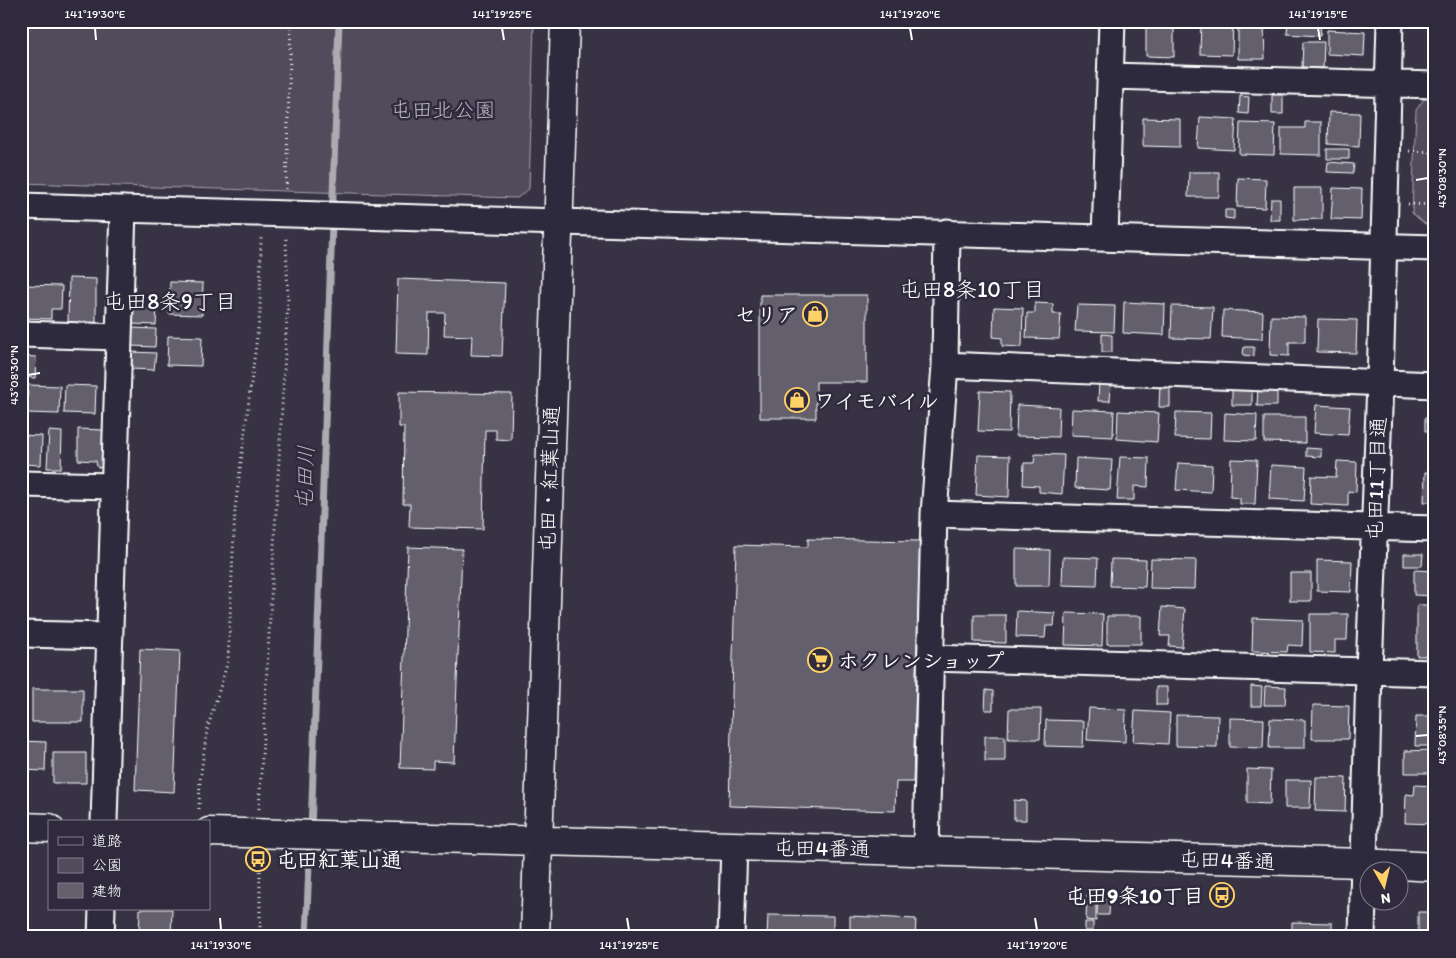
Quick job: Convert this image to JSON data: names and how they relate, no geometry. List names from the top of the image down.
{
  "streets": {
    "street": ["屯田・紅葉山通", "屯田11丁目通", "屯田4番通"]
  },
  "crossings": [
    ["屯田・紅葉山通", "屯田4番通"]
  ],
  "districts": ["屯田8条10丁目", "屯田8条9丁目"],
  "water": ["屯田川"],
  "parks": ["屯田北公園"],
  "places": {
    "shop": ["セリア", "ワイモバイル"],
    "supermarket": ["ホクレンショップ"],
    "bus stop": ["屯田紅葉山通", "屯田9条10丁目"]
  },
  "legend": ["道路", "公園", "建物"],
  "north": "bottom",
  "coordinates": [
    "141°19'30\"E",
    "141°19'25\"E",
    "141°19'20\"E",
    "141°19'15\"E",
    "43°08'30\"N",
    "43°08'35\"N"
  ]
}
